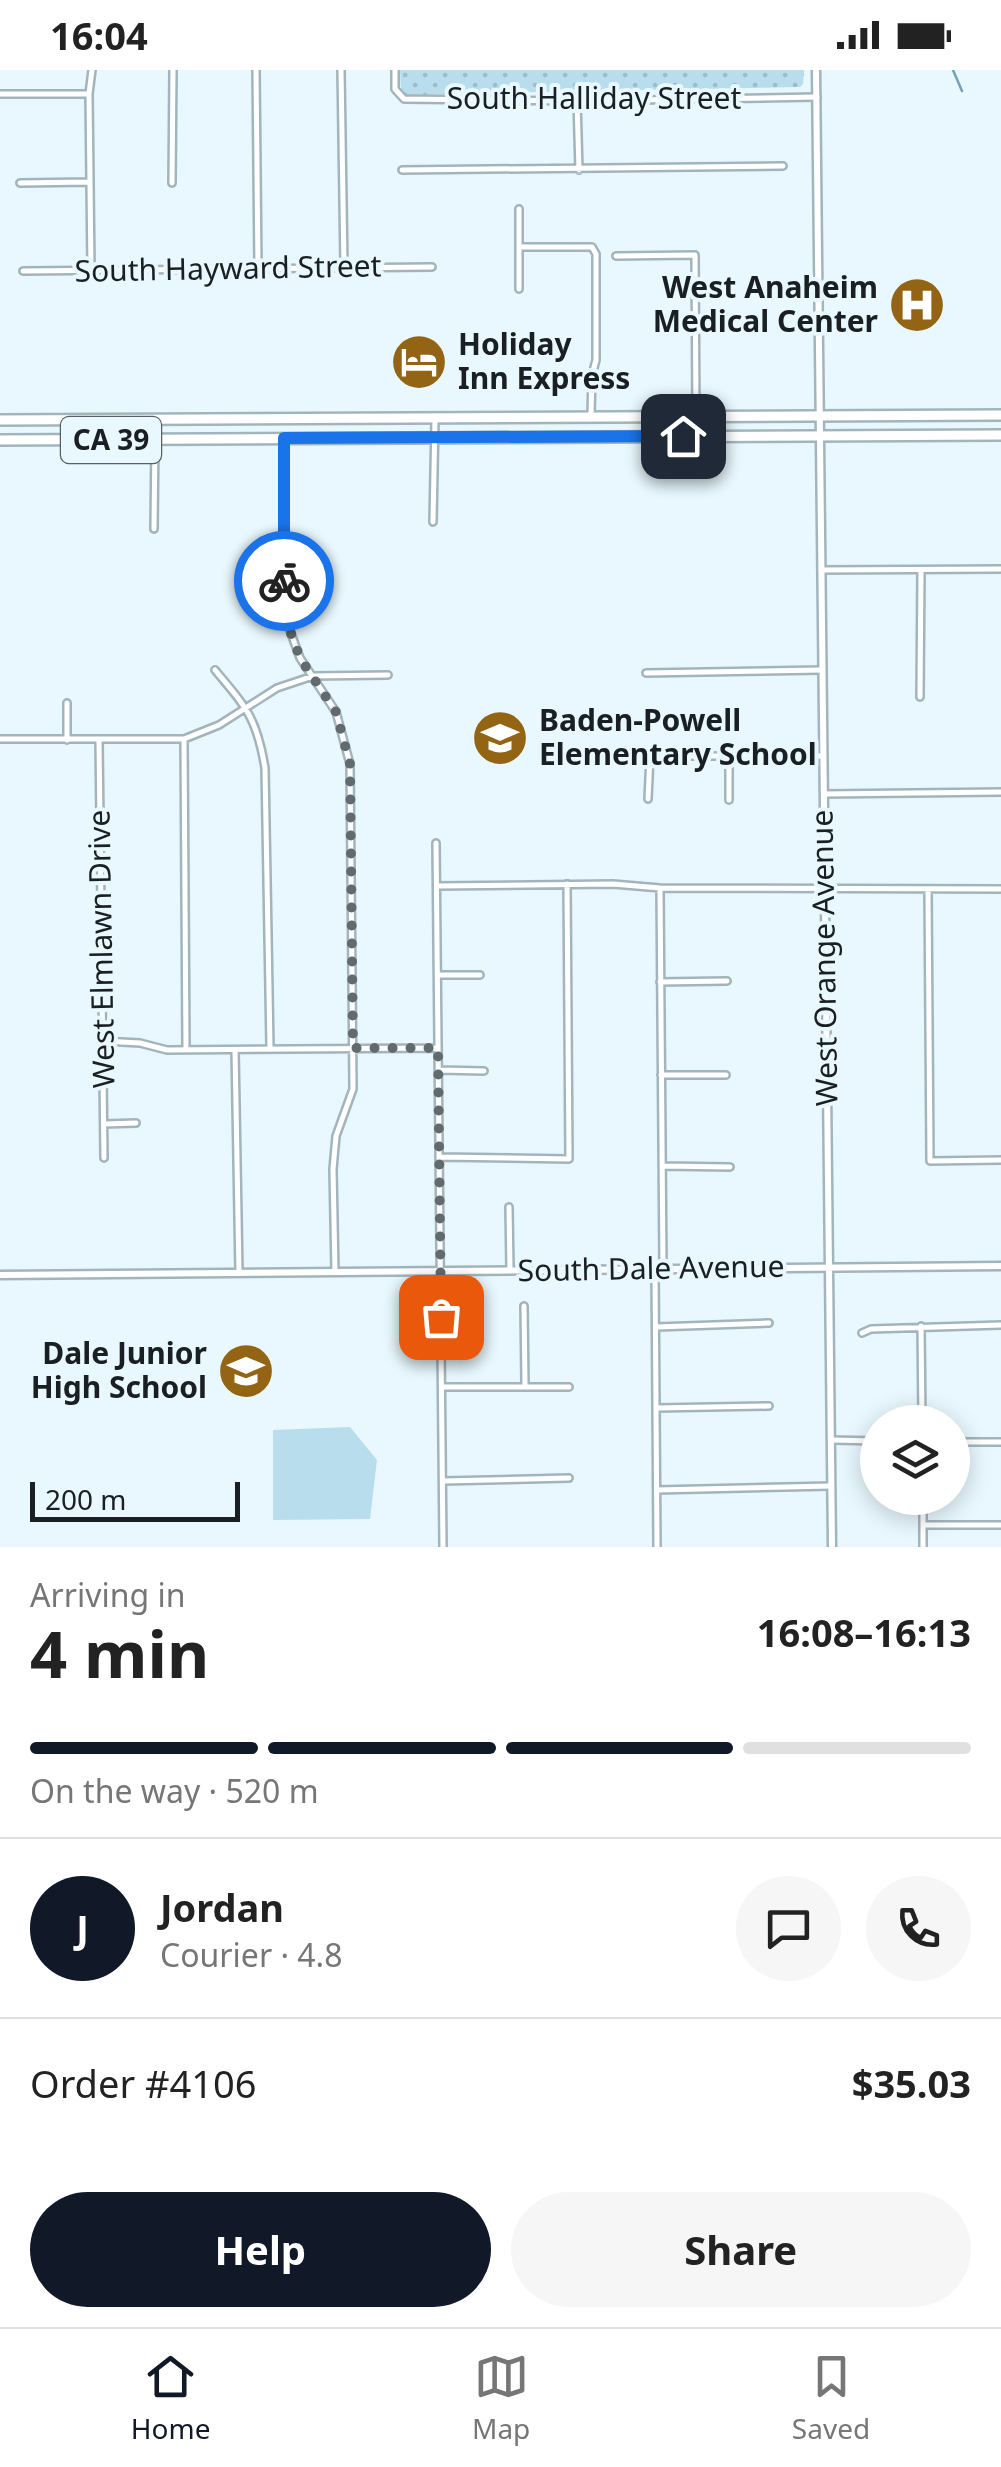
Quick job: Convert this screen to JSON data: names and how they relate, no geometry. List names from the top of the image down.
{
  "streets": {
    "main road": ["CA 39"],
    "street": [
      "South Halliday Street",
      "South Hayward Street",
      "West Elmlawn Drive",
      "West Orange Avenue",
      "South Dale Avenue"
    ]
  },
  "crossings": [
    ["South Halliday Street", "West Orange Avenue"],
    ["CA 39", "West Orange Avenue"],
    ["West Orange Avenue", "South Dale Avenue"]
  ],
  "places": {
    "hospital": ["West Anaheim Medical Center"],
    "hotel": ["Holiday Inn Express"],
    "school or university": ["Baden-Powell Elementary School", "Dale Junior High School"]
  },
  "scale_bar": "200 m",
  "page": {
    "status": "16:04",
    "scale": "200 m",
    "heading": ["4 min", "Arriving in", "16:08–16:13"],
    "panel": [
      "Jordan",
      "Courier · 4.8",
      "Order #4106",
      "$35.03"
    ],
    "bar": "On the way · 520 m",
    "round": "J",
    "buttons": ["Help", "Share"],
    "tabs": ["Home", "Map", "Saved"]
  }
}
